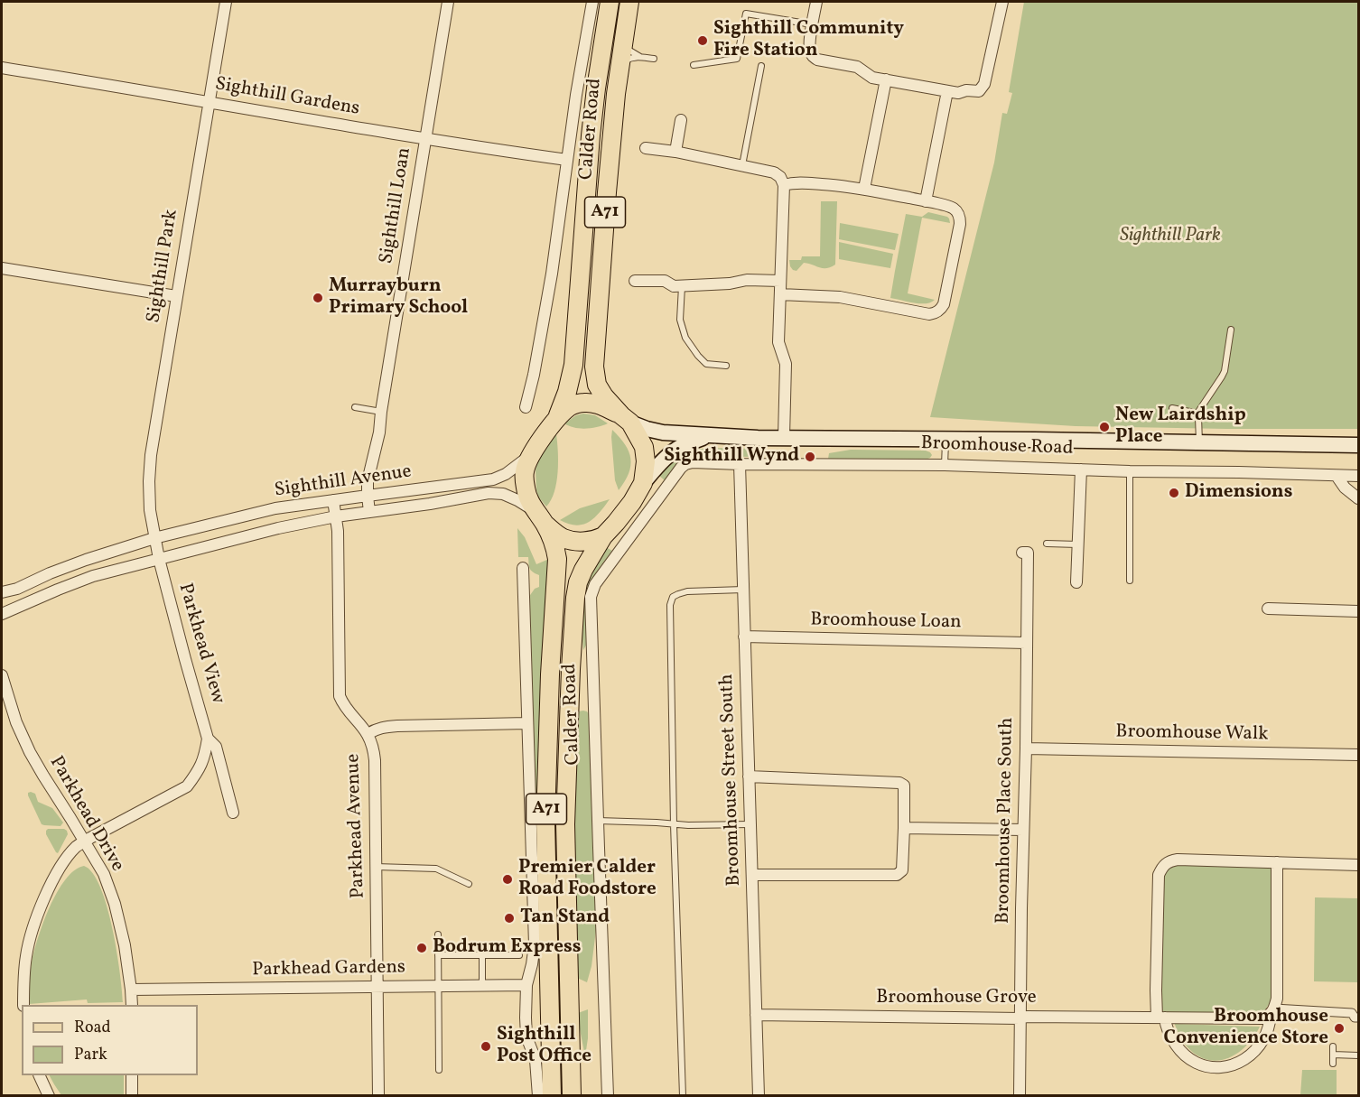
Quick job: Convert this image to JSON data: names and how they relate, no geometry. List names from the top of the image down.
{
  "streets": {
    "main road": ["Calder Road", "A71", "Broomhouse Road"],
    "street": [
      "Sighthill Gardens",
      "Sighthill Loan",
      "Sighthill Park",
      "Sighthill Avenue",
      "Broomhouse Loan",
      "Parkhead View",
      "Broomhouse Walk",
      "Broomhouse Street South",
      "Parkhead Drive",
      "Broomhouse Place South",
      "Parkhead Avenue",
      "Parkhead Gardens",
      "Broomhouse Grove"
    ]
  },
  "crossings": [
    ["Sighthill Gardens", "Calder Road"],
    ["Sighthill Gardens", "Sighthill Loan"],
    ["Sighthill Gardens", "Sighthill Park"],
    ["Calder Road", "Broomhouse Road"],
    ["Calder Road", "Sighthill Avenue"],
    ["Sighthill Loan", "Sighthill Avenue"],
    ["Sighthill Park", "Sighthill Avenue"],
    ["Broomhouse Road", "Sighthill Avenue"],
    ["Broomhouse Road", "Broomhouse Street South"],
    ["Sighthill Avenue", "Parkhead View"],
    ["Sighthill Avenue", "Parkhead Avenue"],
    ["Broomhouse Loan", "Broomhouse Street South"],
    ["Broomhouse Loan", "Broomhouse Place South"],
    ["Parkhead View", "Parkhead Drive"],
    ["Broomhouse Walk", "Broomhouse Place South"],
    ["Broomhouse Street South", "Broomhouse Grove"],
    ["Parkhead Drive", "Parkhead Gardens"],
    ["Broomhouse Place South", "Broomhouse Grove"],
    ["Parkhead Avenue", "Parkhead Gardens"]
  ],
  "parks": ["Sighthill Park"],
  "places": [
    "Sighthill Community Fire Station",
    "Murrayburn Primary School",
    "New Lairdship Place",
    "Sighthill Wynd",
    "Dimensions",
    "Premier Calder Road Foodstore",
    "Tan Stand",
    "Bodrum Express",
    "Broomhouse Convenience Store",
    "Sighthill Post Office"
  ],
  "legend": ["Road", "Park"]
}
